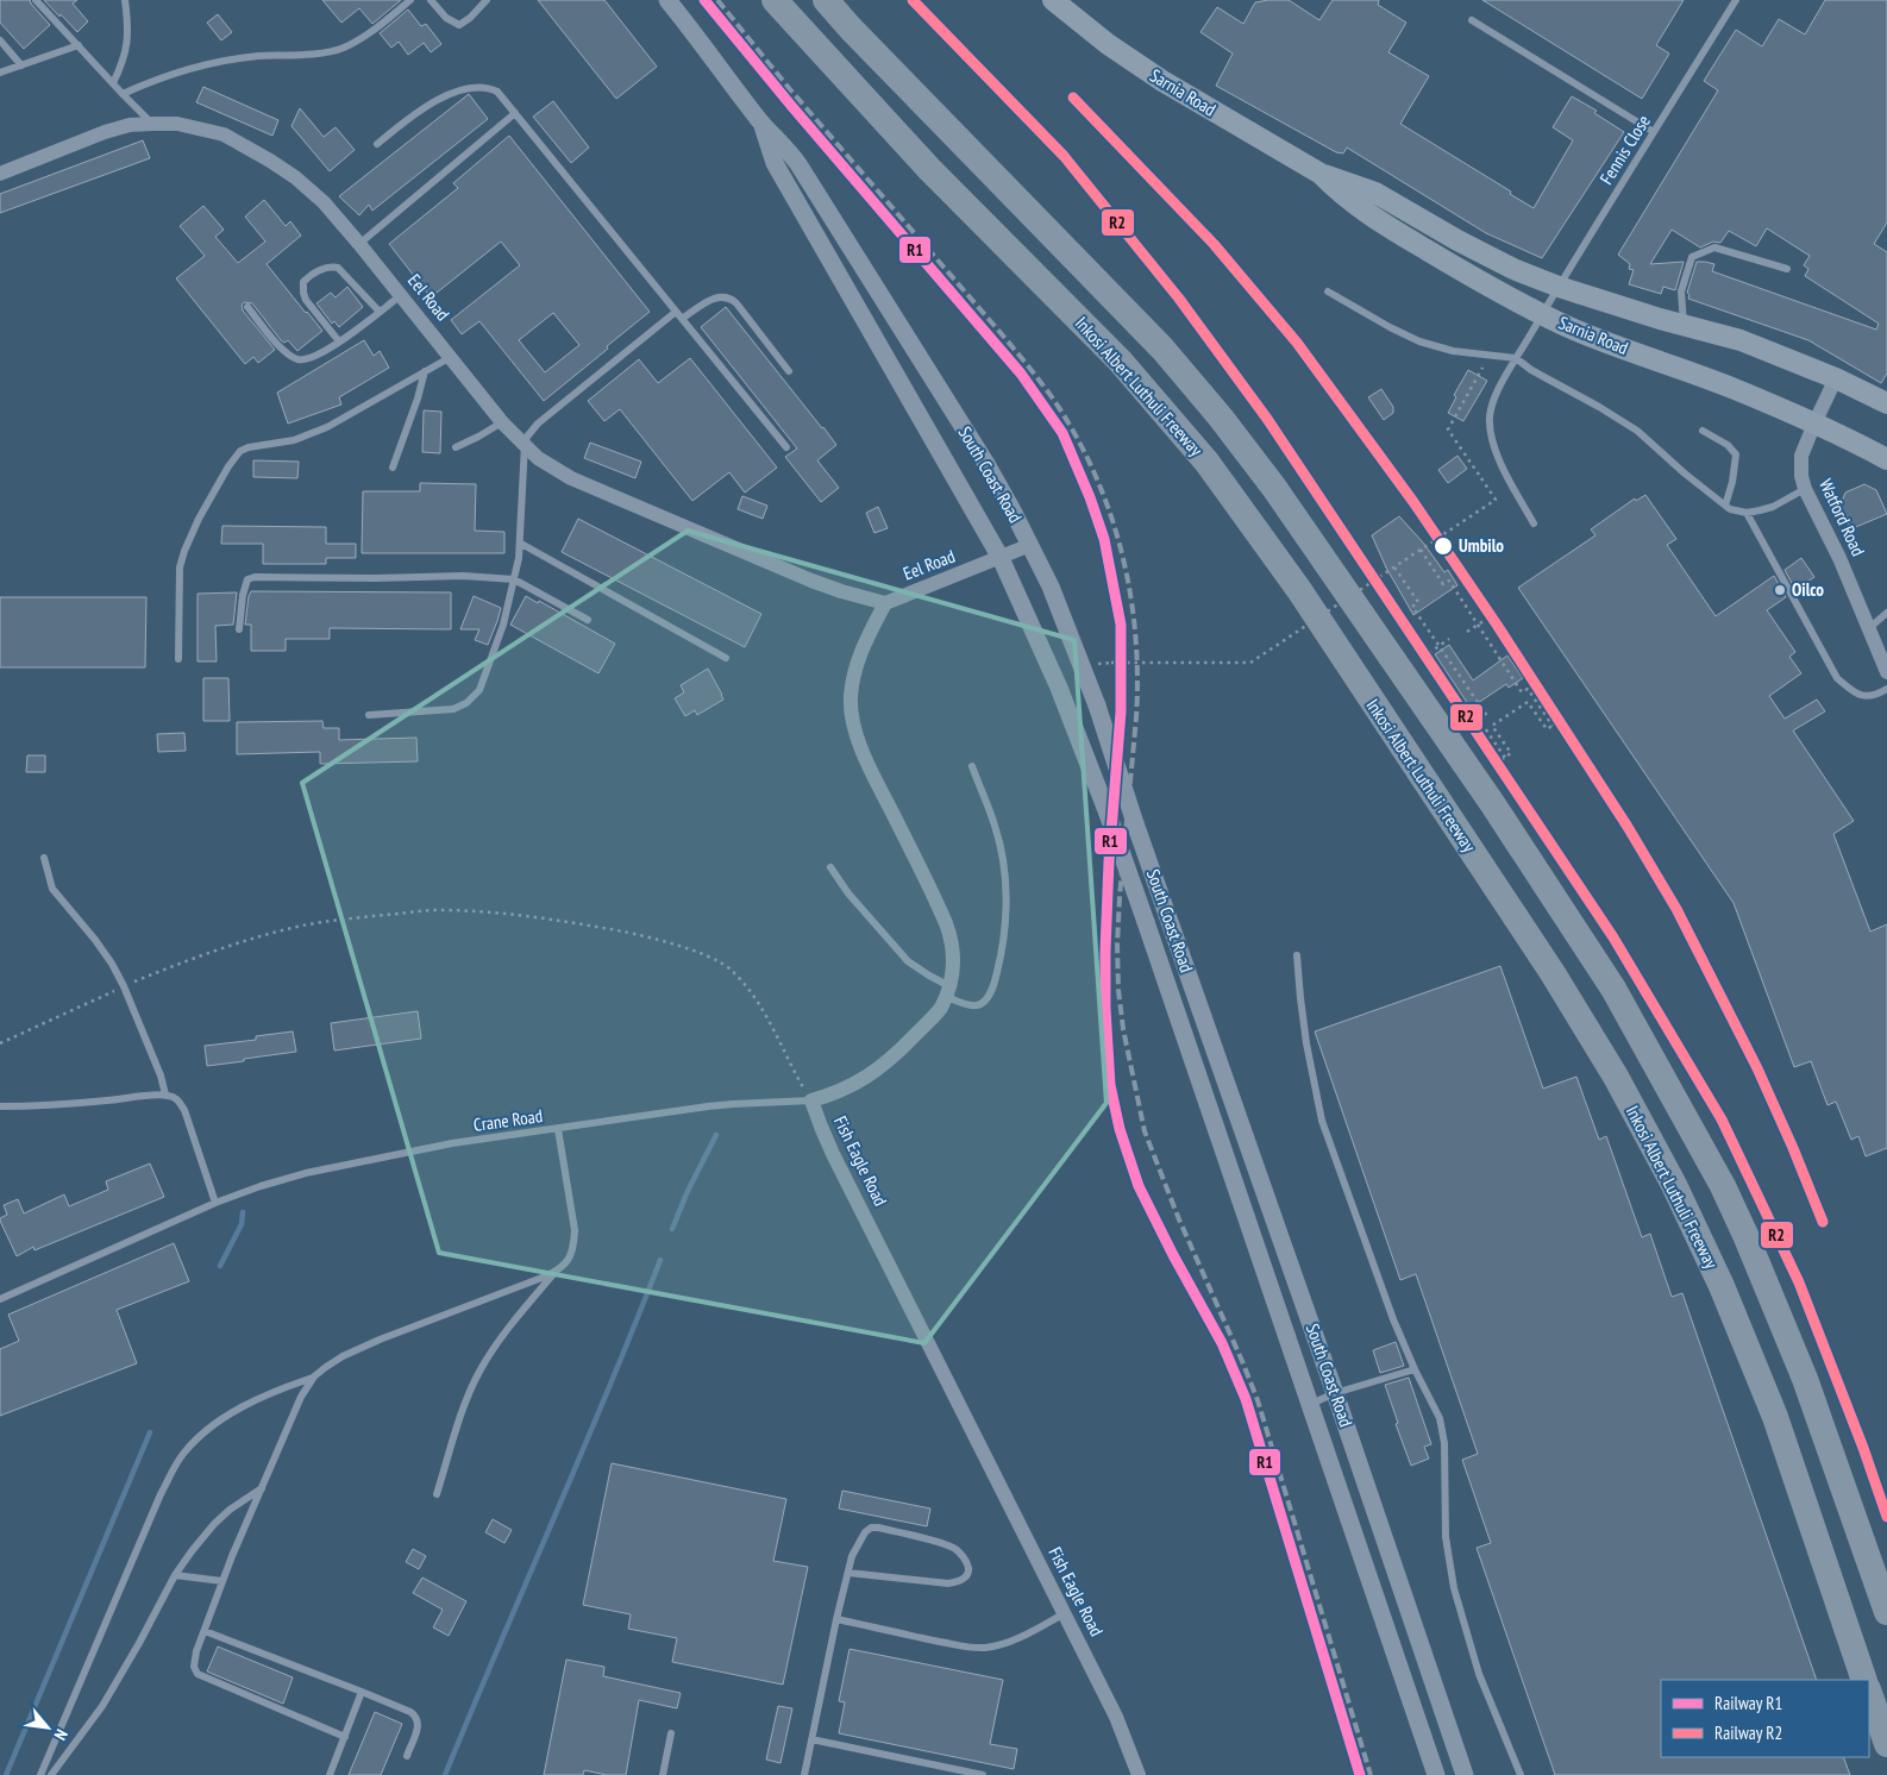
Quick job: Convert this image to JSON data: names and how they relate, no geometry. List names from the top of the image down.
{
  "streets": {
    "highway": ["Inkosi Albert Luthuli Freeway"],
    "main road": ["Sarnia Road"],
    "street": [
      "Eel Road",
      "South Coast Road",
      "Watford Road",
      "Fish Eagle Road"
    ],
    "lane": ["Fennis Close", "Crane Road"]
  },
  "crossings": [
    ["Sarnia Road", "Fennis Close"],
    ["Sarnia Road", "Watford Road"],
    ["Eel Road", "South Coast Road"],
    ["Eel Road", "Fish Eagle Road"],
    ["Crane Road", "Fish Eagle Road"]
  ],
  "places": ["Umbilo", "Oilco"],
  "lines": ["rail line R1", "rail line R2"],
  "legend": ["Railway R1", "Railway R2"],
  "north": "bottom right"
}
